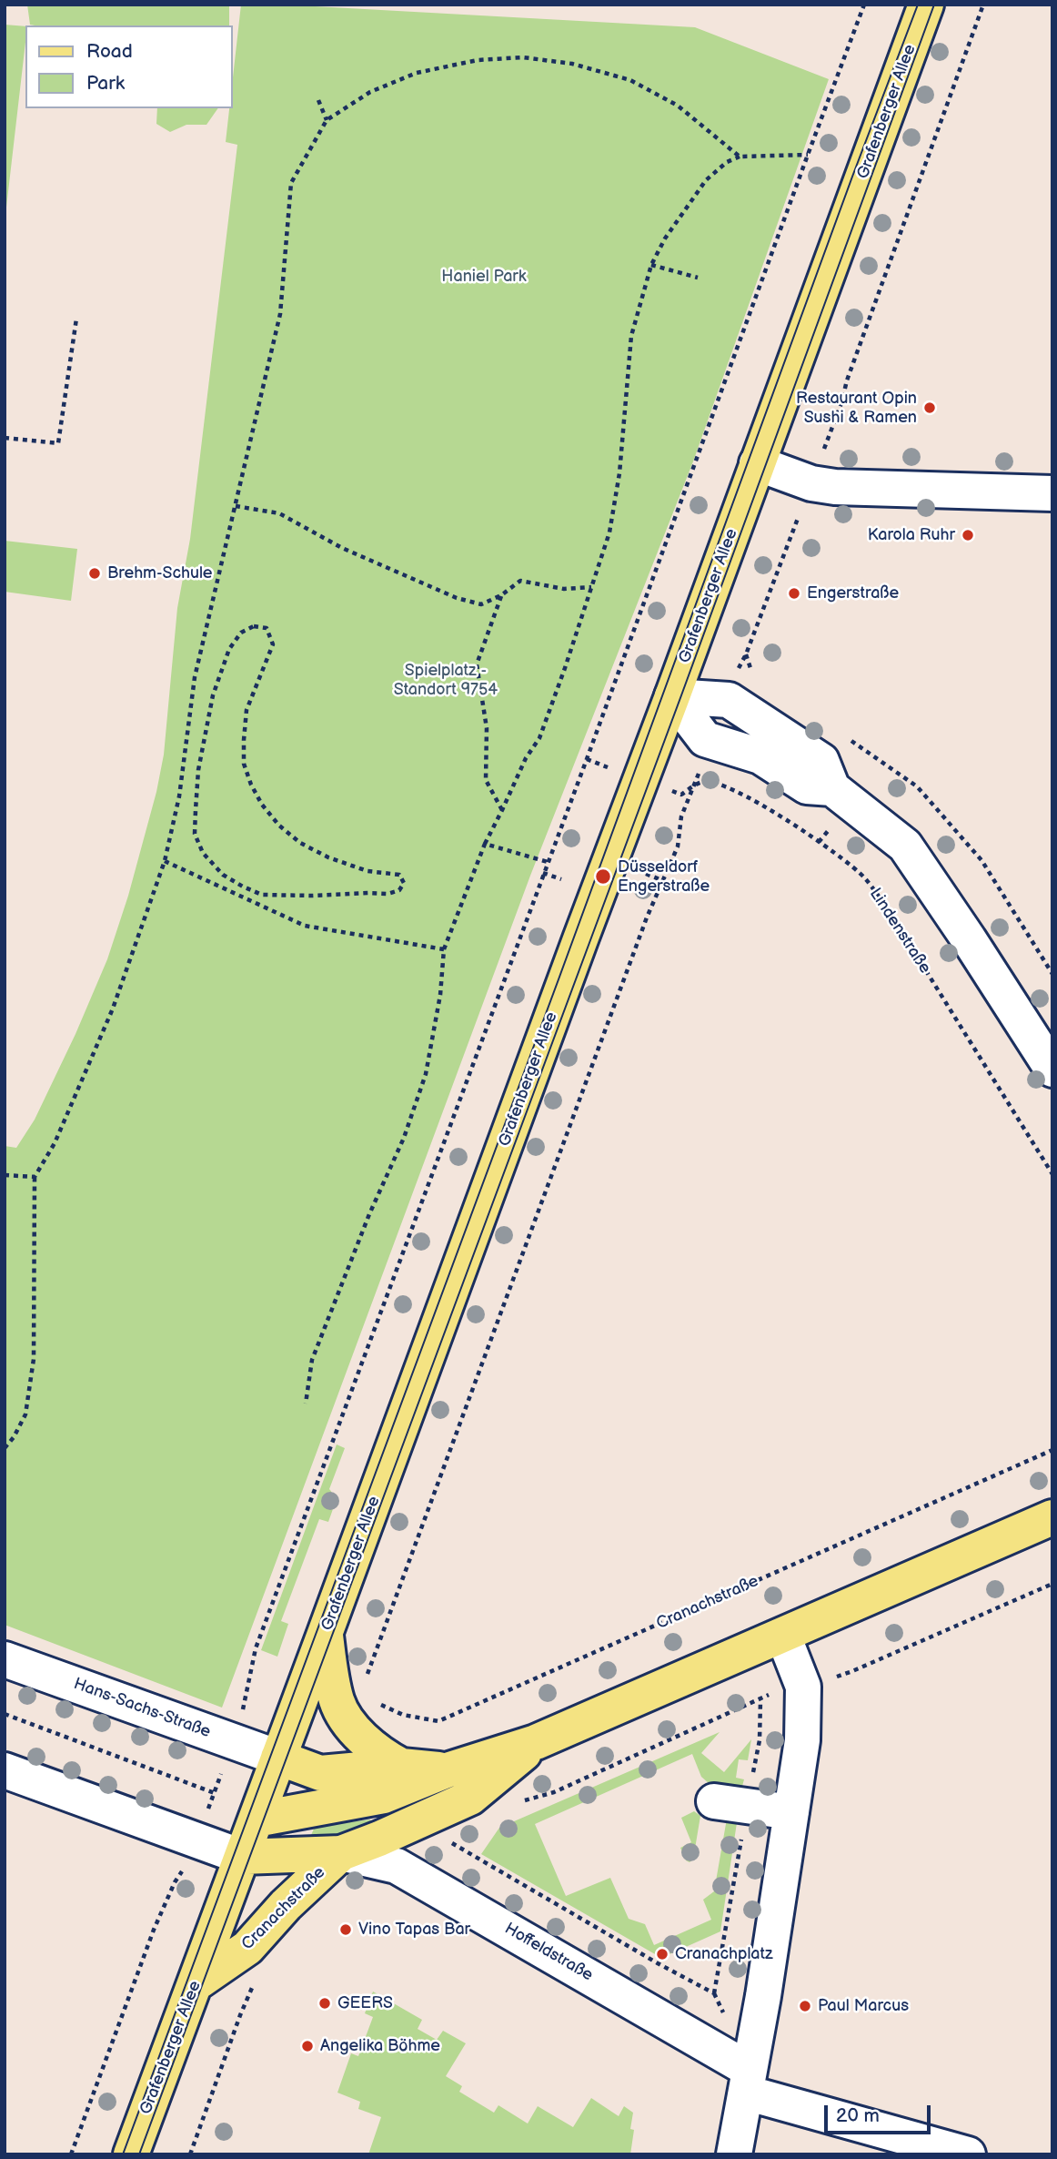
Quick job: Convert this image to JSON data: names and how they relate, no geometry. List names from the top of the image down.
{
  "streets": {
    "main road": ["Grafenberger Allee", "Cranachstraße"],
    "street": ["Hans-Sachs-Straße", "Hoffeldstraße"],
    "path": ["Lindenstraße"]
  },
  "crossings": [
    ["Grafenberger Allee", "Cranachstraße"],
    ["Grafenberger Allee", "Hans-Sachs-Straße"],
    ["Cranachstraße", "Hans-Sachs-Straße"],
    ["Cranachstraße", "Hoffeldstraße"]
  ],
  "parks": ["Haniel Park", "Spielplatz - Standort 9754"],
  "places": [
    "Restaurant Opin Sushi & Ramen",
    "Karola Ruhr",
    "Brehm-Schule",
    "Engerstraße",
    "Düsseldorf Engerstraße",
    "Vino Tapas Bar",
    "Cranachplatz",
    "GEERS",
    "Paul Marcus",
    "Angelika Böhme"
  ],
  "legend": ["Road", "Park"],
  "scale_bar": "20 m"
}
